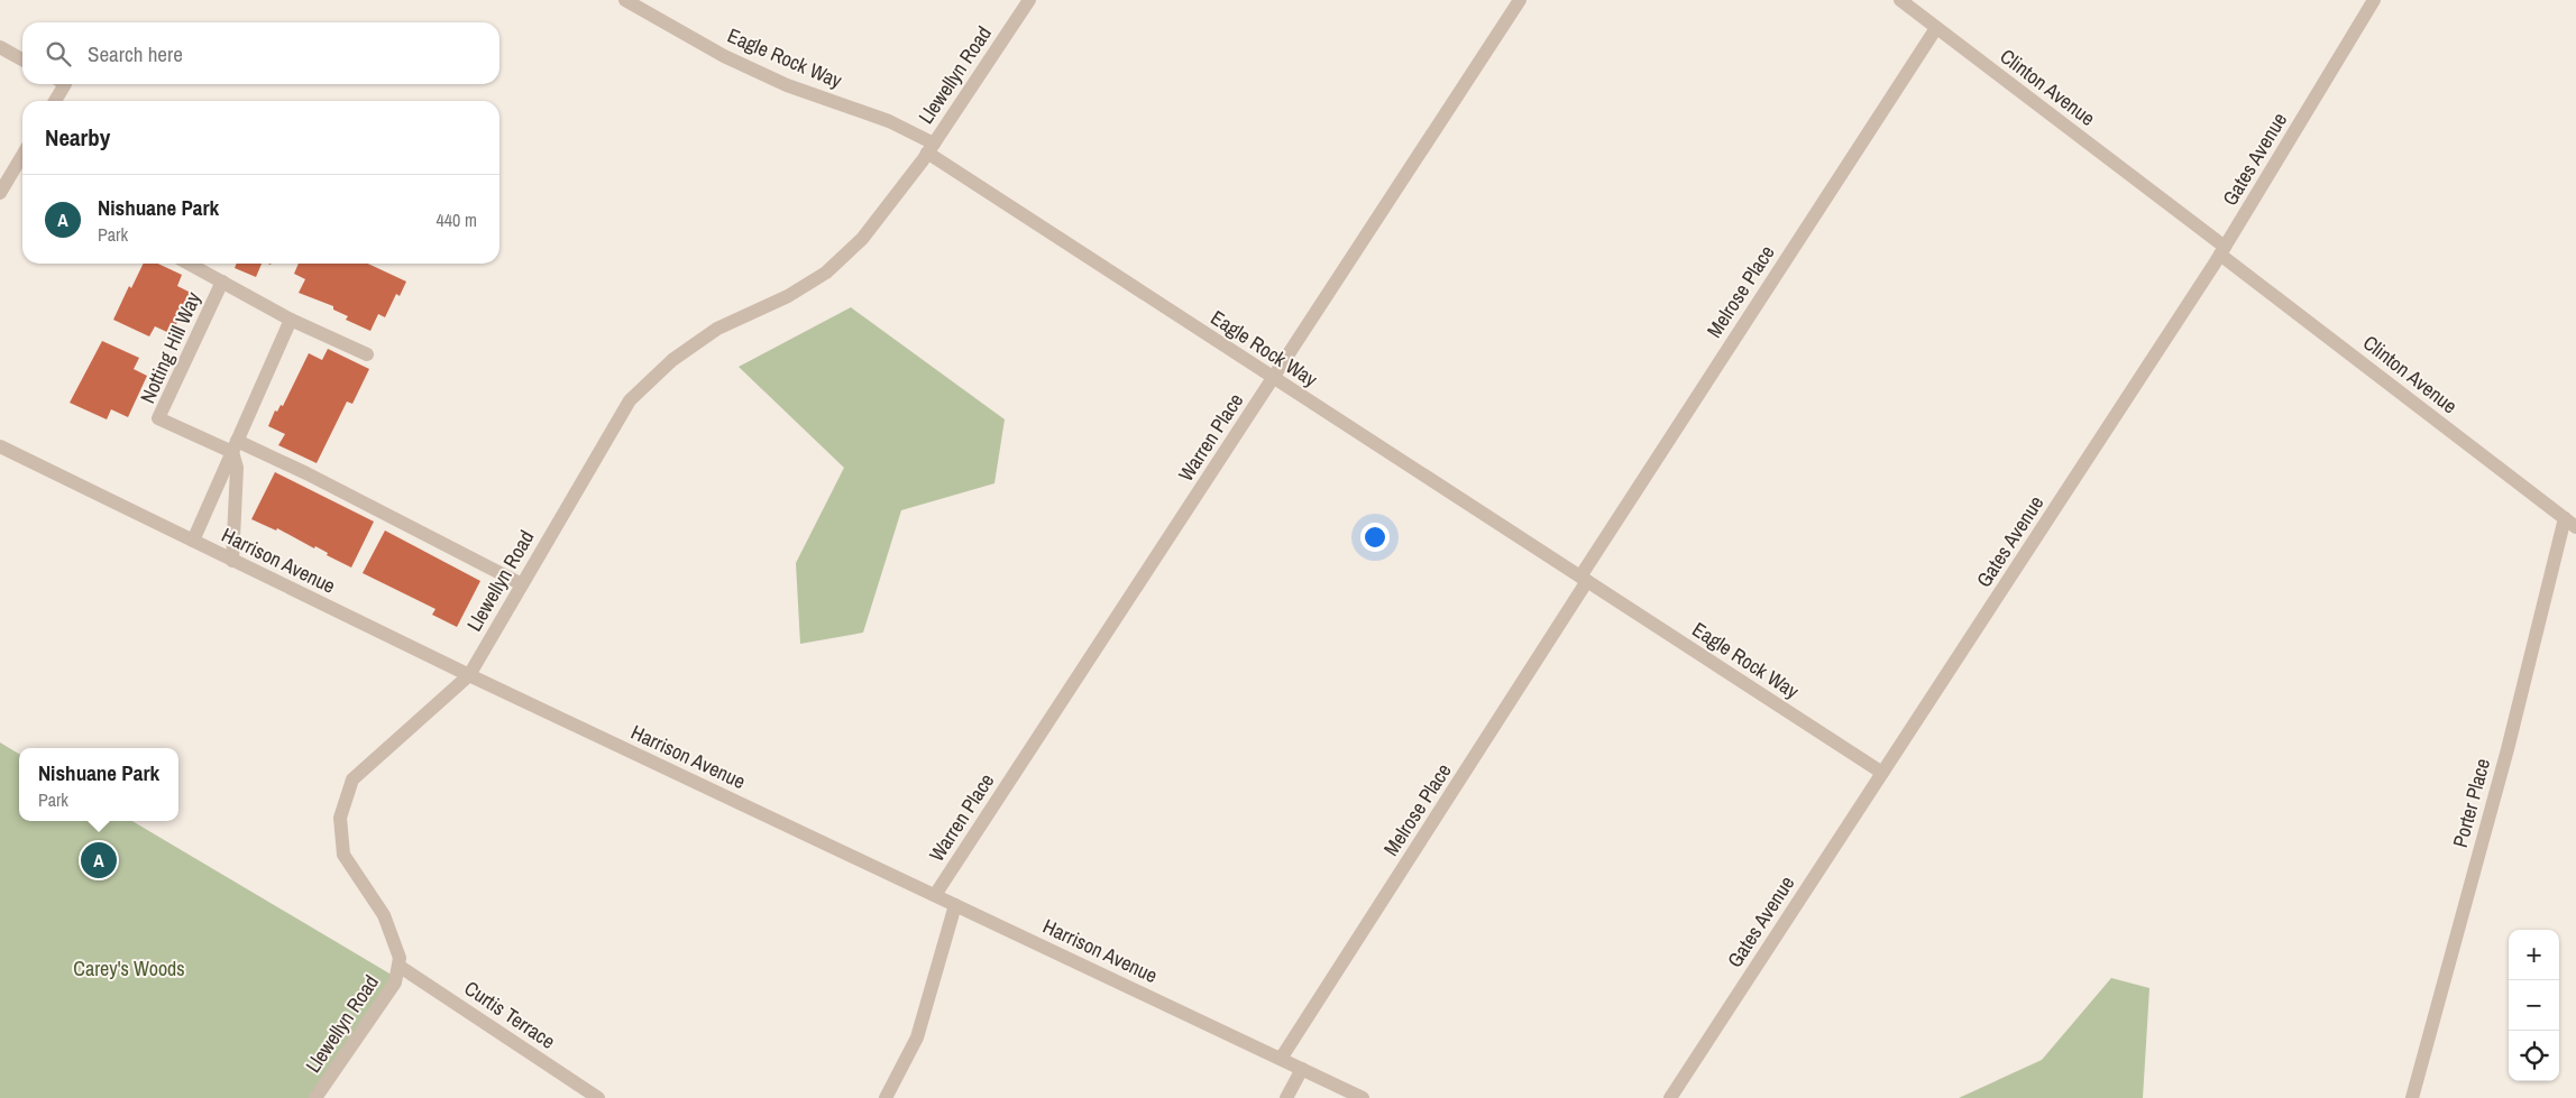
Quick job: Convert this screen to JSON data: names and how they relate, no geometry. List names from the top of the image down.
{
  "streets": {
    "street": [
      "Eagle Rock Way",
      "Llewellyn Road",
      "Clinton Avenue",
      "Gates Avenue",
      "Melrose Place",
      "Notting Hill Way",
      "Warren Place",
      "Harrison Avenue",
      "Porter Place",
      "Curtis Terrace"
    ]
  },
  "crossings": [
    ["Eagle Rock Way", "Llewellyn Road"],
    ["Eagle Rock Way", "Gates Avenue"],
    ["Eagle Rock Way", "Melrose Place"],
    ["Eagle Rock Way", "Warren Place"],
    ["Llewellyn Road", "Harrison Avenue"],
    ["Llewellyn Road", "Curtis Terrace"],
    ["Clinton Avenue", "Gates Avenue"],
    ["Clinton Avenue", "Melrose Place"],
    ["Clinton Avenue", "Porter Place"],
    ["Melrose Place", "Harrison Avenue"],
    ["Warren Place", "Harrison Avenue"]
  ],
  "parks": ["Carey's Woods"],
  "page": {
    "search": "Search here",
    "heading": "Nearby",
    "list": [
      {
        "mark": "A",
        "name": "Nishuane Park",
        "note": "Park",
        "value": "440 m"
      }
    ],
    "popup": ["Nishuane Park", "Park"],
    "pins": "A",
    "map_buttons": ["+", "−"]
  }
}
